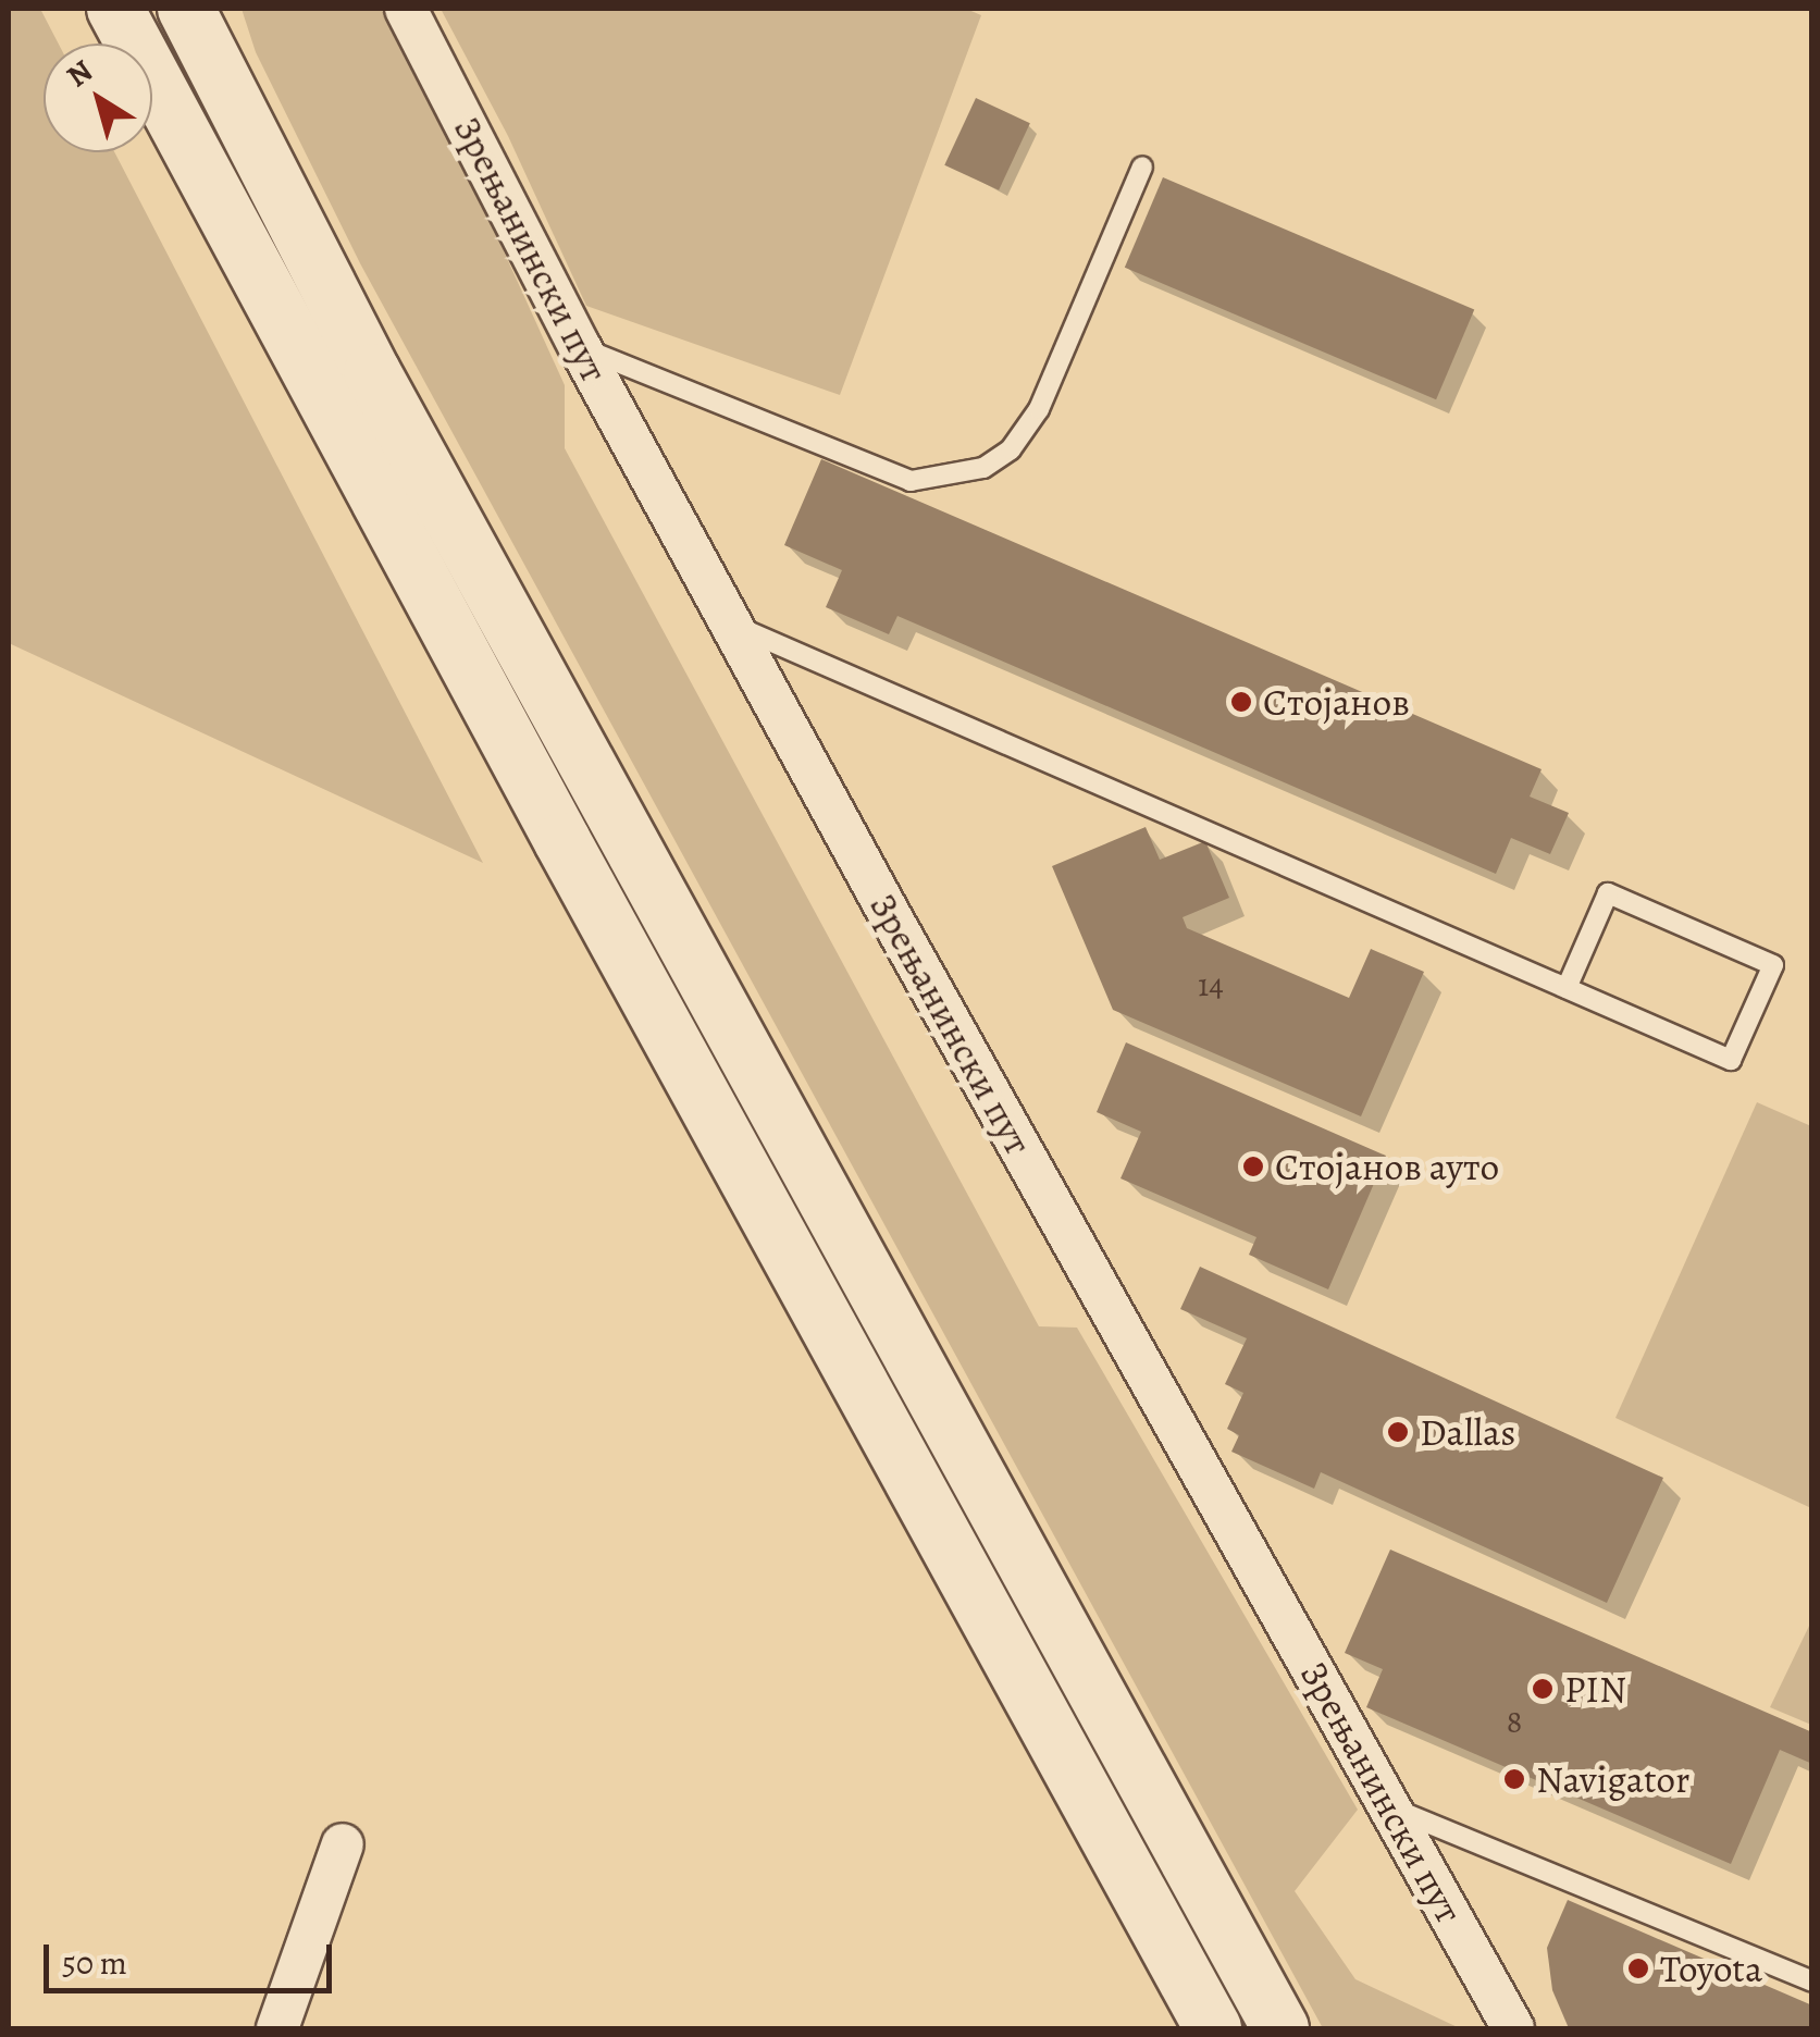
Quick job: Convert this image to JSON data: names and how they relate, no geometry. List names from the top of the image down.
{
  "streets": {
    "street": ["Зрењанински пут"]
  },
  "places": [
    "Стојанов",
    "Стојанов ауто",
    "Dallas",
    "PIN",
    "Navigator",
    "Toyota"
  ],
  "house_numbers": ["14", "8"],
  "scale_bar": "50 m",
  "north": "top left"
}
